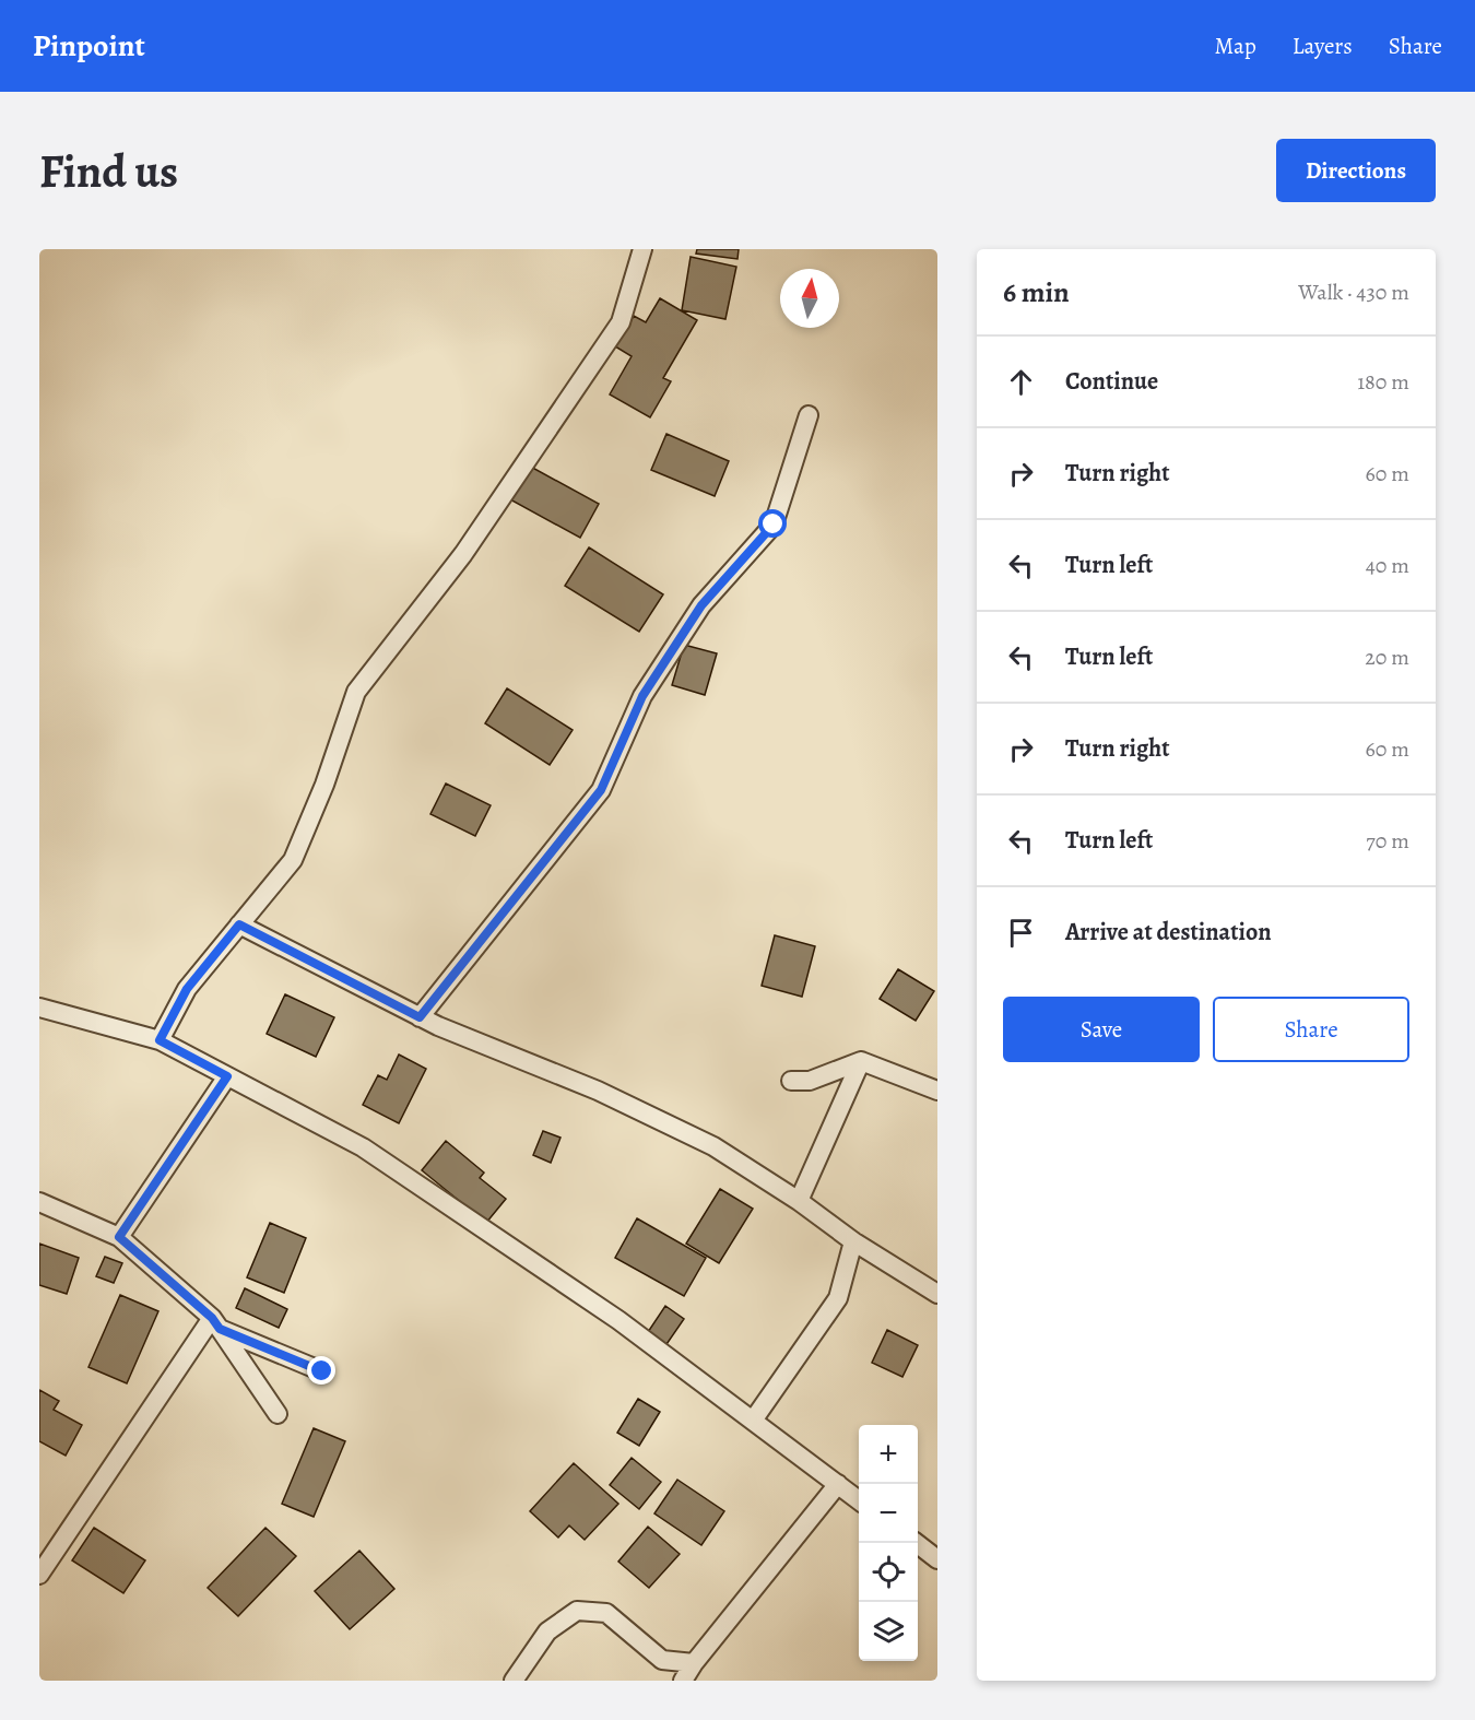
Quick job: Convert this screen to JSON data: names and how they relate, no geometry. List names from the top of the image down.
{
  "north": "top",
  "page": {
    "header": "Pinpoint",
    "nav": ["Map", "Layers", "Share"],
    "buttons": [
      "Directions",
      ["Save", "Share"]
    ],
    "title": "Find us",
    "heading": ["6 min", "Walk · 430 m"],
    "list": [
      ["Continue", "180 m"],
      ["Turn right", "60 m"],
      ["Turn left", "40 m"],
      ["Turn left", "20 m"],
      ["Turn right", "60 m"],
      ["Turn left", "70 m"],
      "Arrive at destination"
    ],
    "map_buttons": ["+", "−"]
  }
}
